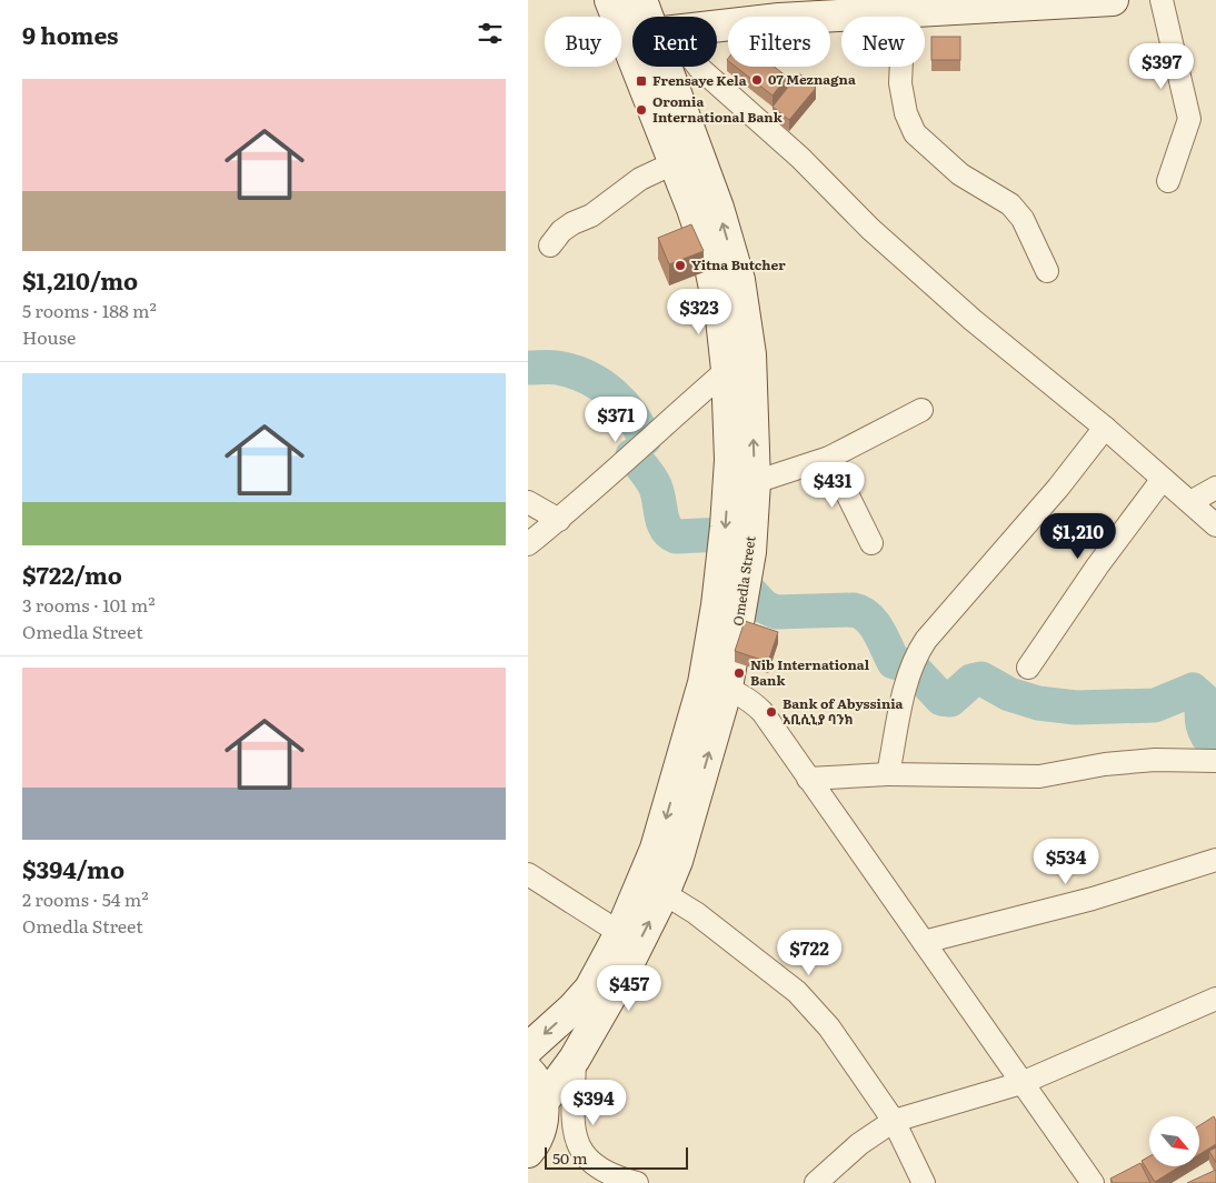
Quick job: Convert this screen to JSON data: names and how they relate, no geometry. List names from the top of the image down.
{
  "streets": {
    "main road": ["Omedla Street"]
  },
  "places": {
    "other": [
      "07 Meznagna",
      "Oromia International Bank",
      "Yitna Butcher",
      "Nib International Bank",
      "Bank of Abyssinia አቢሲኒያ ባንክ"
    ],
    "transit": ["Frensaye Kela"]
  },
  "scale_bar": "50 m",
  "north": "bottom right",
  "page": {
    "heading": "9 homes",
    "chip": [
      "Buy",
      "Rent",
      "Filters",
      "New"
    ],
    "price": [
      "$397",
      "$323",
      "$371",
      "$431",
      "$1,210",
      "$534",
      "$722",
      "$457",
      "$394"
    ],
    "list": [
      {
        "name": "$1,210/mo",
        "note": "5 rooms · 188 m² · House"
      },
      {
        "name": "$722/mo",
        "note": "3 rooms · 101 m² · Omedla Street"
      },
      {
        "name": "$394/mo",
        "note": "2 rooms · 54 m² · Omedla Street"
      }
    ],
    "scale": "50 m"
  }
}
